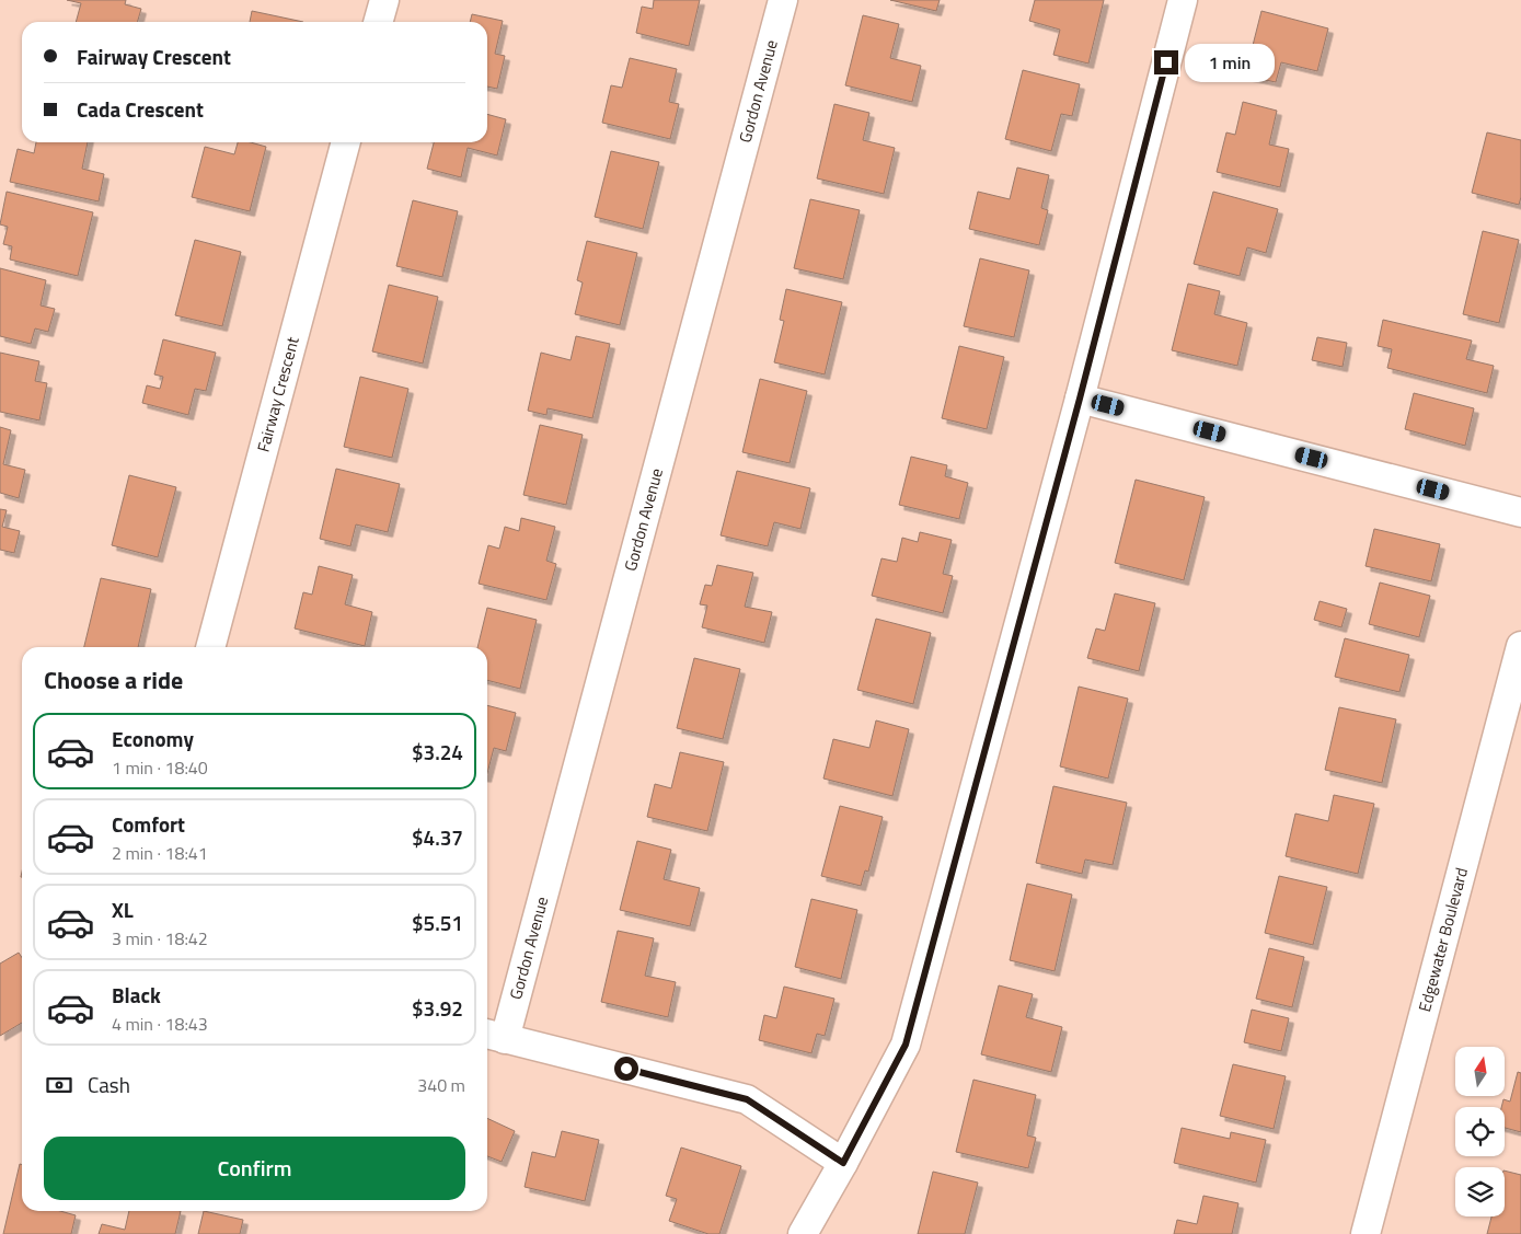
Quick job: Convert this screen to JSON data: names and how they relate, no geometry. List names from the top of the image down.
{
  "streets": {
    "street": ["Gordon Avenue", "Fairway Crescent", "Edgewater Boulevard"]
  },
  "north": "top",
  "page": {
    "banner": ["Fairway Crescent", "Cada Crescent"],
    "bubble": "1 min",
    "heading": "Choose a ride",
    "list": [
      {
        "name": "Economy",
        "note": "1 min · 18:40",
        "value": "$3.24"
      },
      {
        "name": "Comfort",
        "note": "2 min · 18:41",
        "value": "$4.37"
      },
      {
        "name": "XL",
        "note": "3 min · 18:42",
        "value": "$5.51"
      },
      {
        "name": "Black",
        "note": "4 min · 18:43",
        "value": "$3.92"
      }
    ],
    "pay": ["Cash", "340 m"],
    "buttons": "Confirm"
  }
}
